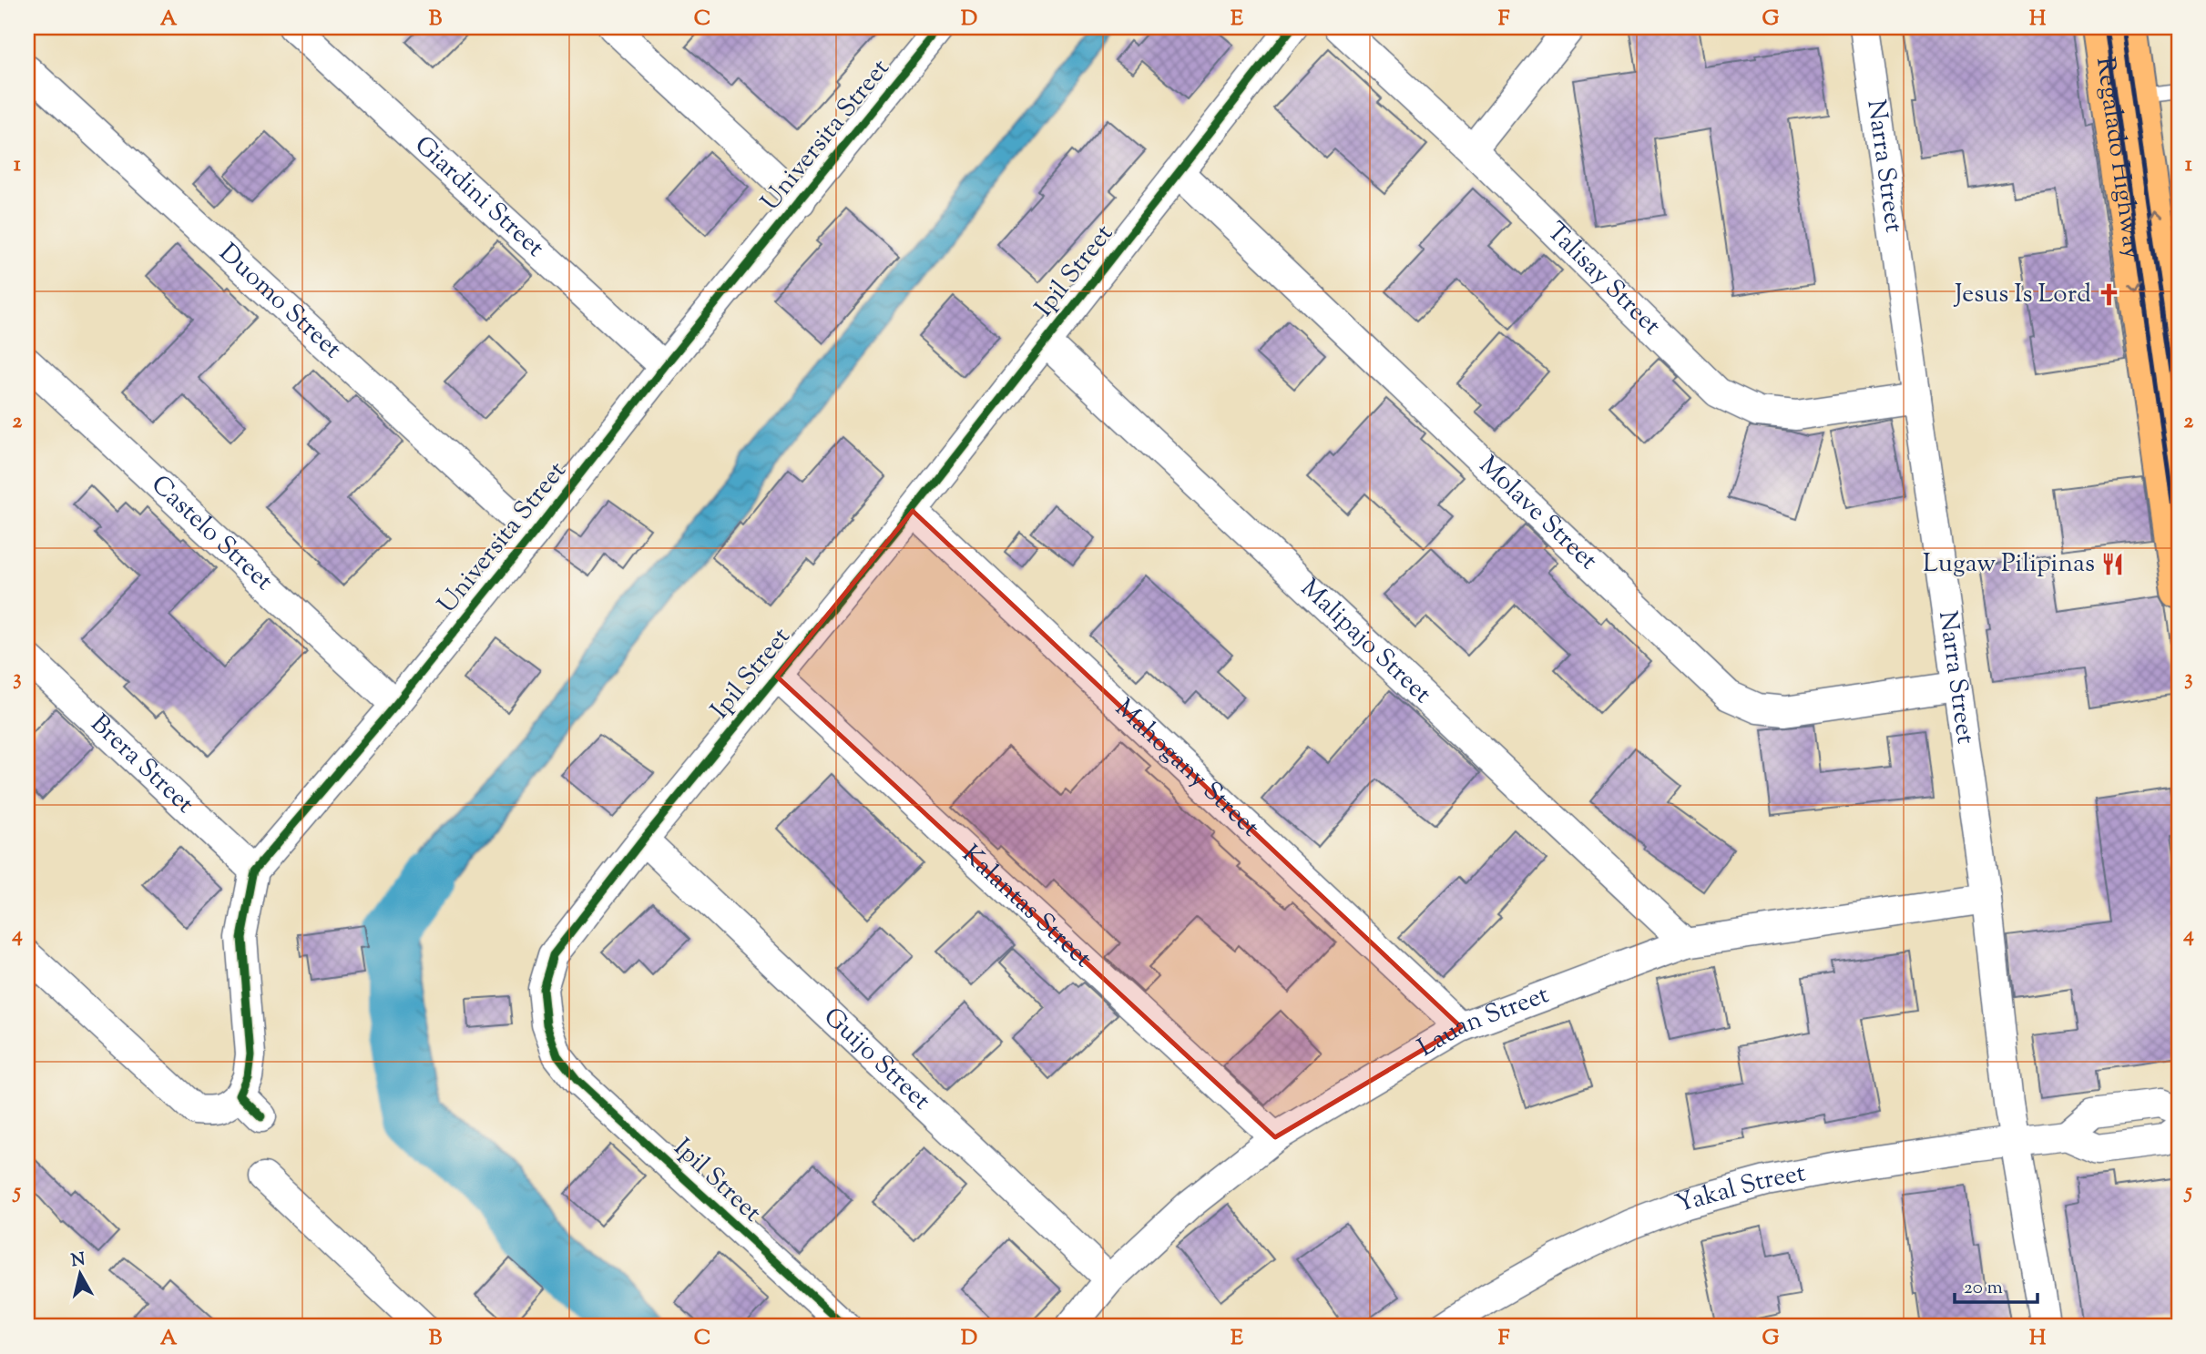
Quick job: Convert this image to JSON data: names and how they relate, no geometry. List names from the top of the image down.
{
  "streets": {
    "main road": ["Regalado Highway"],
    "street": [
      "Universita Street",
      "Narra Street",
      "Giardini Street",
      "Ipil Street",
      "Talisay Street",
      "Duomo Street",
      "Molave Street",
      "Castelo Street",
      "Malipajo Street",
      "Brera Street",
      "Mahogany Street",
      "Kalantas Street",
      "Lauan Street",
      "Guijo Street",
      "Yakal Street"
    ]
  },
  "crossings": [
    ["Universita Street", "Giardini Street"],
    ["Universita Street", "Duomo Street"],
    ["Universita Street", "Castelo Street"],
    ["Universita Street", "Brera Street"],
    ["Narra Street", "Talisay Street"],
    ["Narra Street", "Molave Street"],
    ["Narra Street", "Lauan Street"],
    ["Narra Street", "Yakal Street"],
    ["Ipil Street", "Molave Street"],
    ["Ipil Street", "Malipajo Street"],
    ["Ipil Street", "Mahogany Street"],
    ["Ipil Street", "Kalantas Street"],
    ["Ipil Street", "Guijo Street"],
    ["Malipajo Street", "Lauan Street"],
    ["Mahogany Street", "Lauan Street"],
    ["Kalantas Street", "Lauan Street"],
    ["Lauan Street", "Guijo Street"]
  ],
  "places": {
    "church": ["Jesus Is Lord"],
    "restaurant": ["Lugaw Pilipinas"]
  },
  "scale_bar": "20 m",
  "north": "top",
  "grid": {
    "columns": [
      "A",
      "B",
      "C",
      "D",
      "E",
      "F",
      "G",
      "H"
    ],
    "rows": [
      "1",
      "2",
      "3",
      "4",
      "5"
    ]
  }
}
